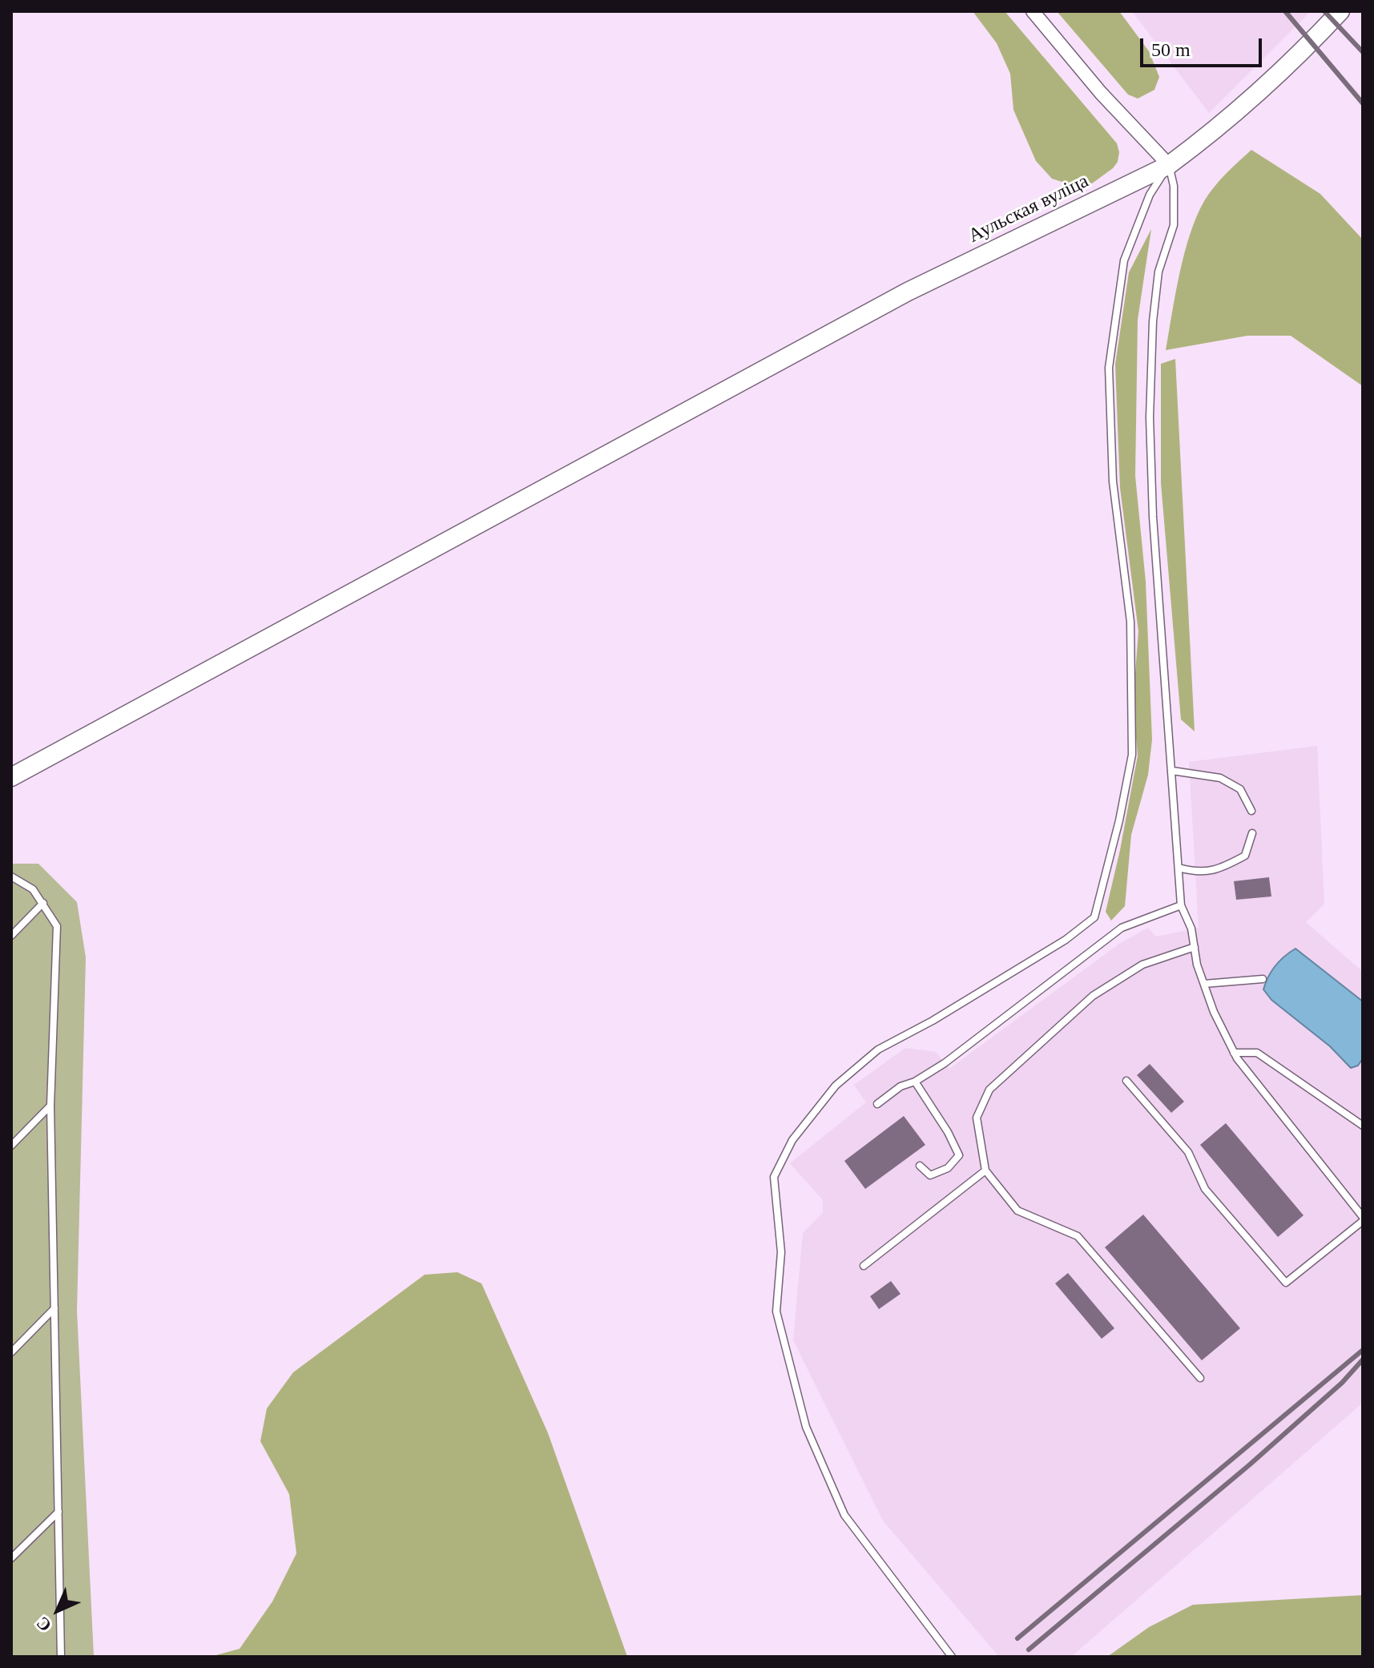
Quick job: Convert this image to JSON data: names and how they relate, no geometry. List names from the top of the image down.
{
  "streets": {
    "street": ["Аульская вуліца"]
  },
  "scale_bar": "50 m",
  "north": "bottom left"
}
